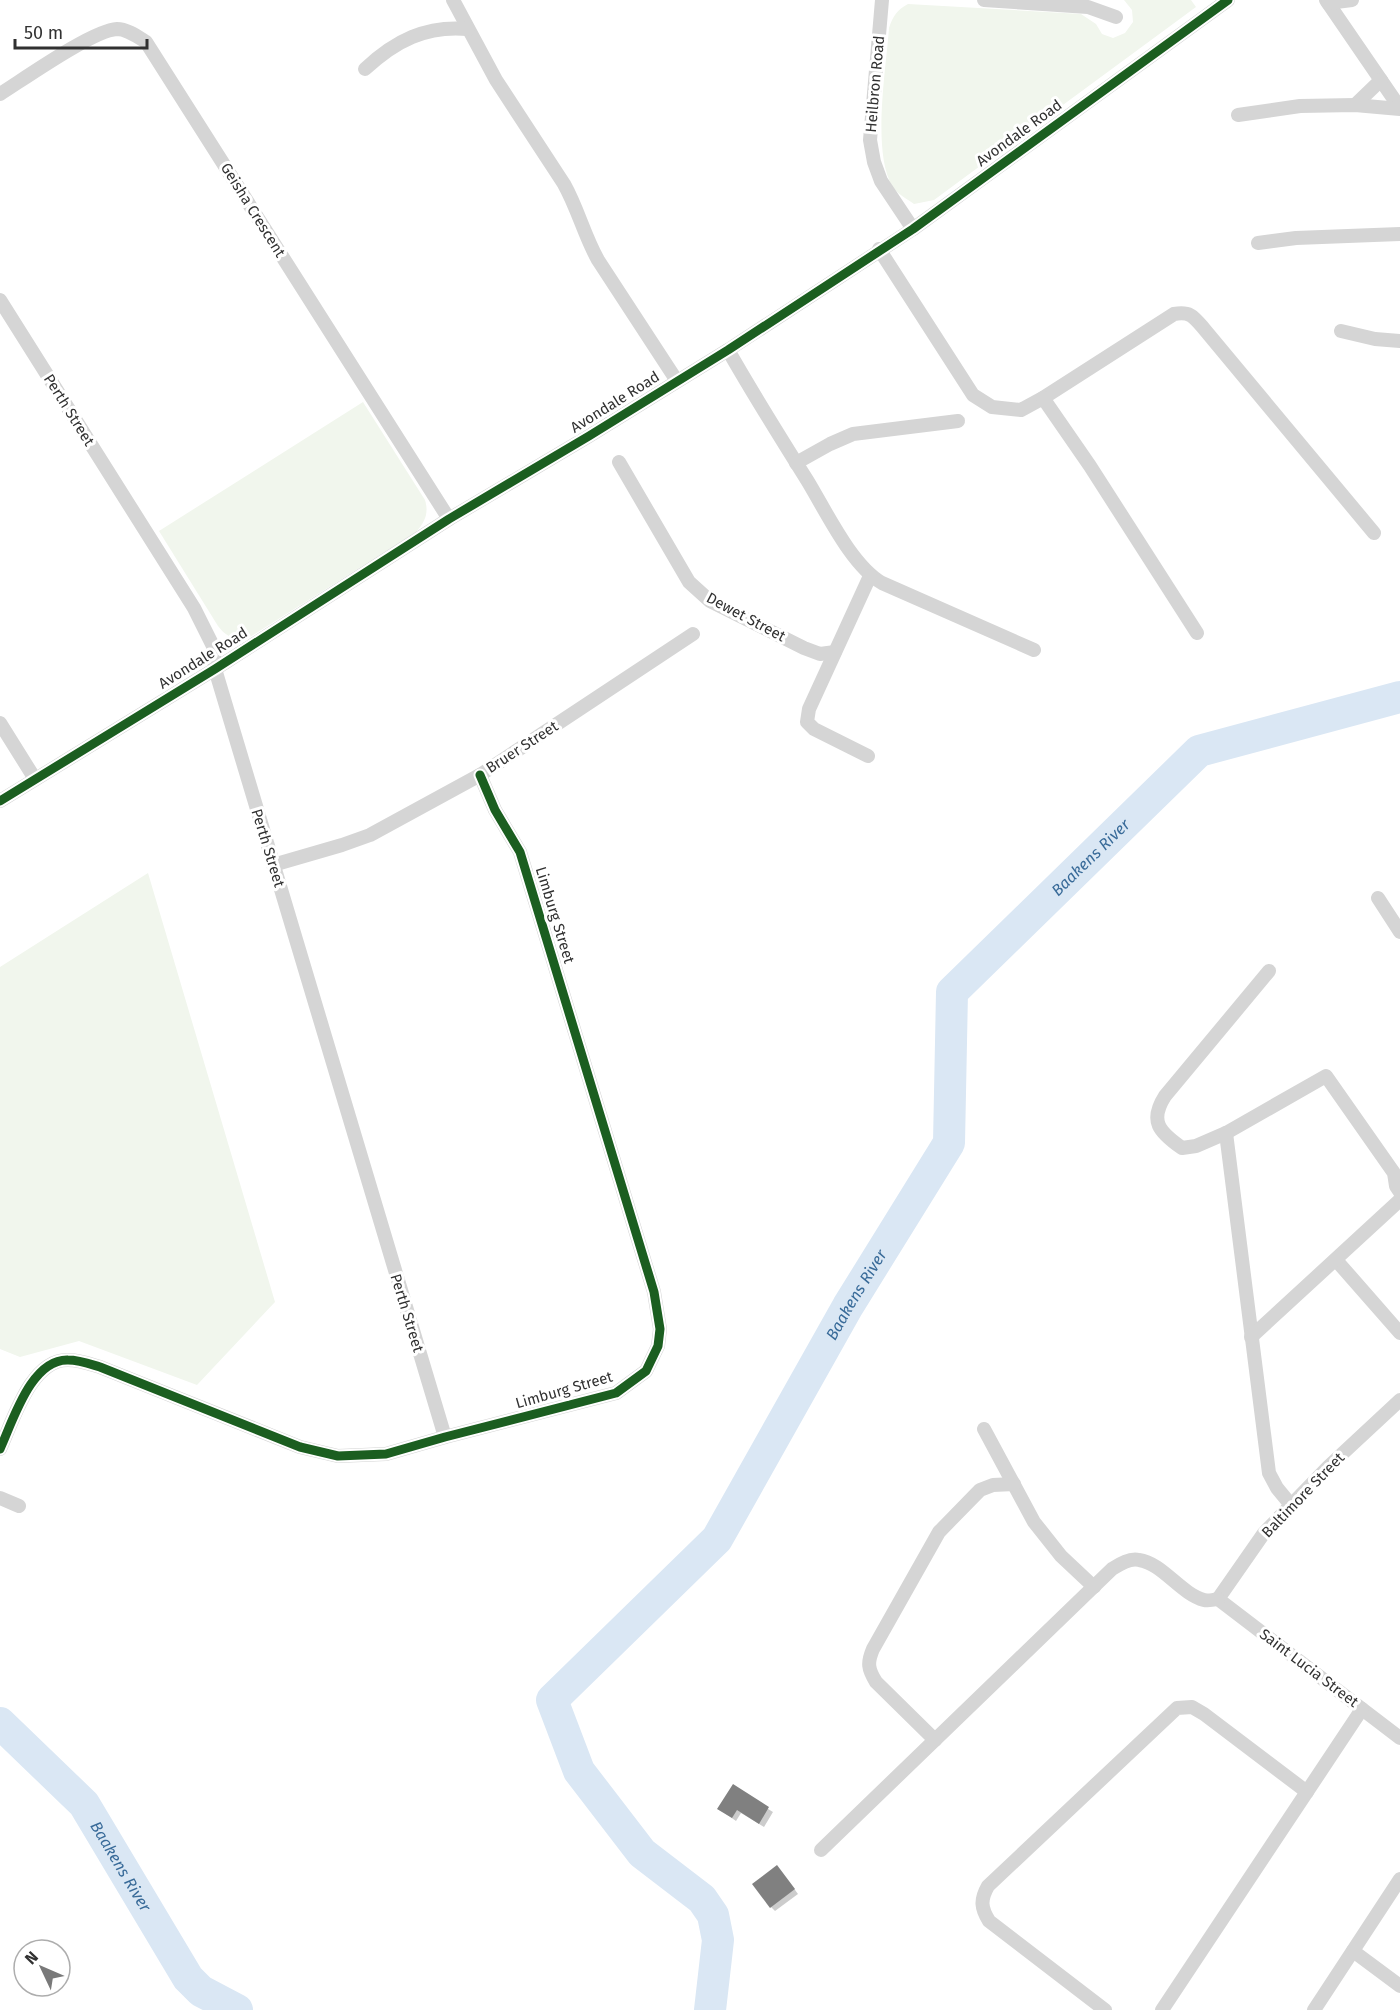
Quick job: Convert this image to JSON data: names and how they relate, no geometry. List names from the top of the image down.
{
  "streets": {
    "street": [
      "Heilbron Road",
      "Avondale Road",
      "Geisha Crescent",
      "Perth Street",
      "Dewet Street",
      "Bruer Street",
      "Limburg Street",
      "Baltimore Street",
      "Saint Lucia Street"
    ]
  },
  "crossings": [
    ["Heilbron Road", "Avondale Road"],
    ["Avondale Road", "Geisha Crescent"],
    ["Avondale Road", "Perth Street"],
    ["Perth Street", "Bruer Street"],
    ["Perth Street", "Limburg Street"],
    ["Bruer Street", "Limburg Street"],
    ["Baltimore Street", "Saint Lucia Street"]
  ],
  "water": ["Baakens River"],
  "scale_bar": "50 m",
  "north": "top left"
}
